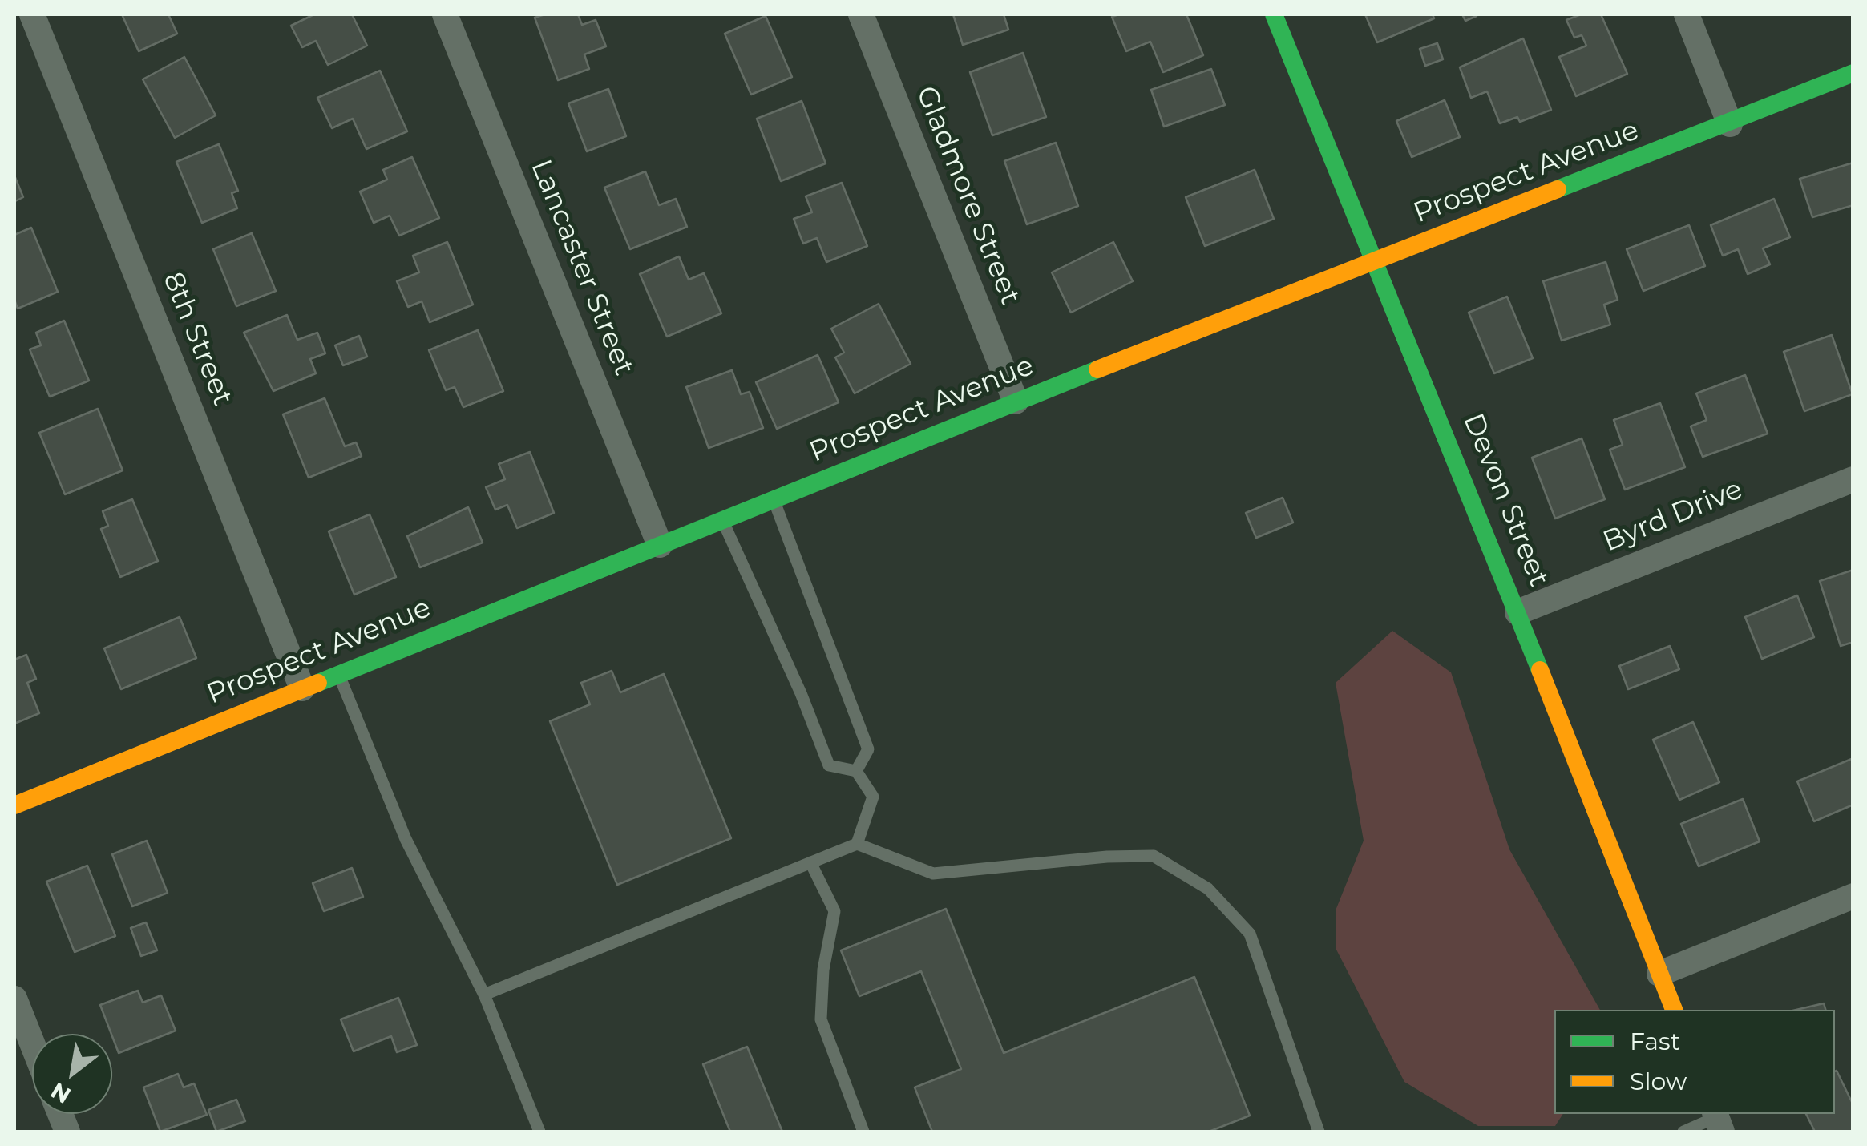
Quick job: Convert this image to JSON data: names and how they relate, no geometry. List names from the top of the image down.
{
  "streets": {
    "street": [
      "Prospect Avenue",
      "Gladmore Street",
      "Lancaster Street",
      "8th Street",
      "Devon Street",
      "Byrd Drive"
    ]
  },
  "crossings": [
    ["Prospect Avenue", "Gladmore Street"],
    ["Prospect Avenue", "Lancaster Street"],
    ["Prospect Avenue", "8th Street"],
    ["Prospect Avenue", "Devon Street"],
    ["Devon Street", "Byrd Drive"]
  ],
  "legend": ["Fast", "Slow"],
  "north": "bottom left"
}
